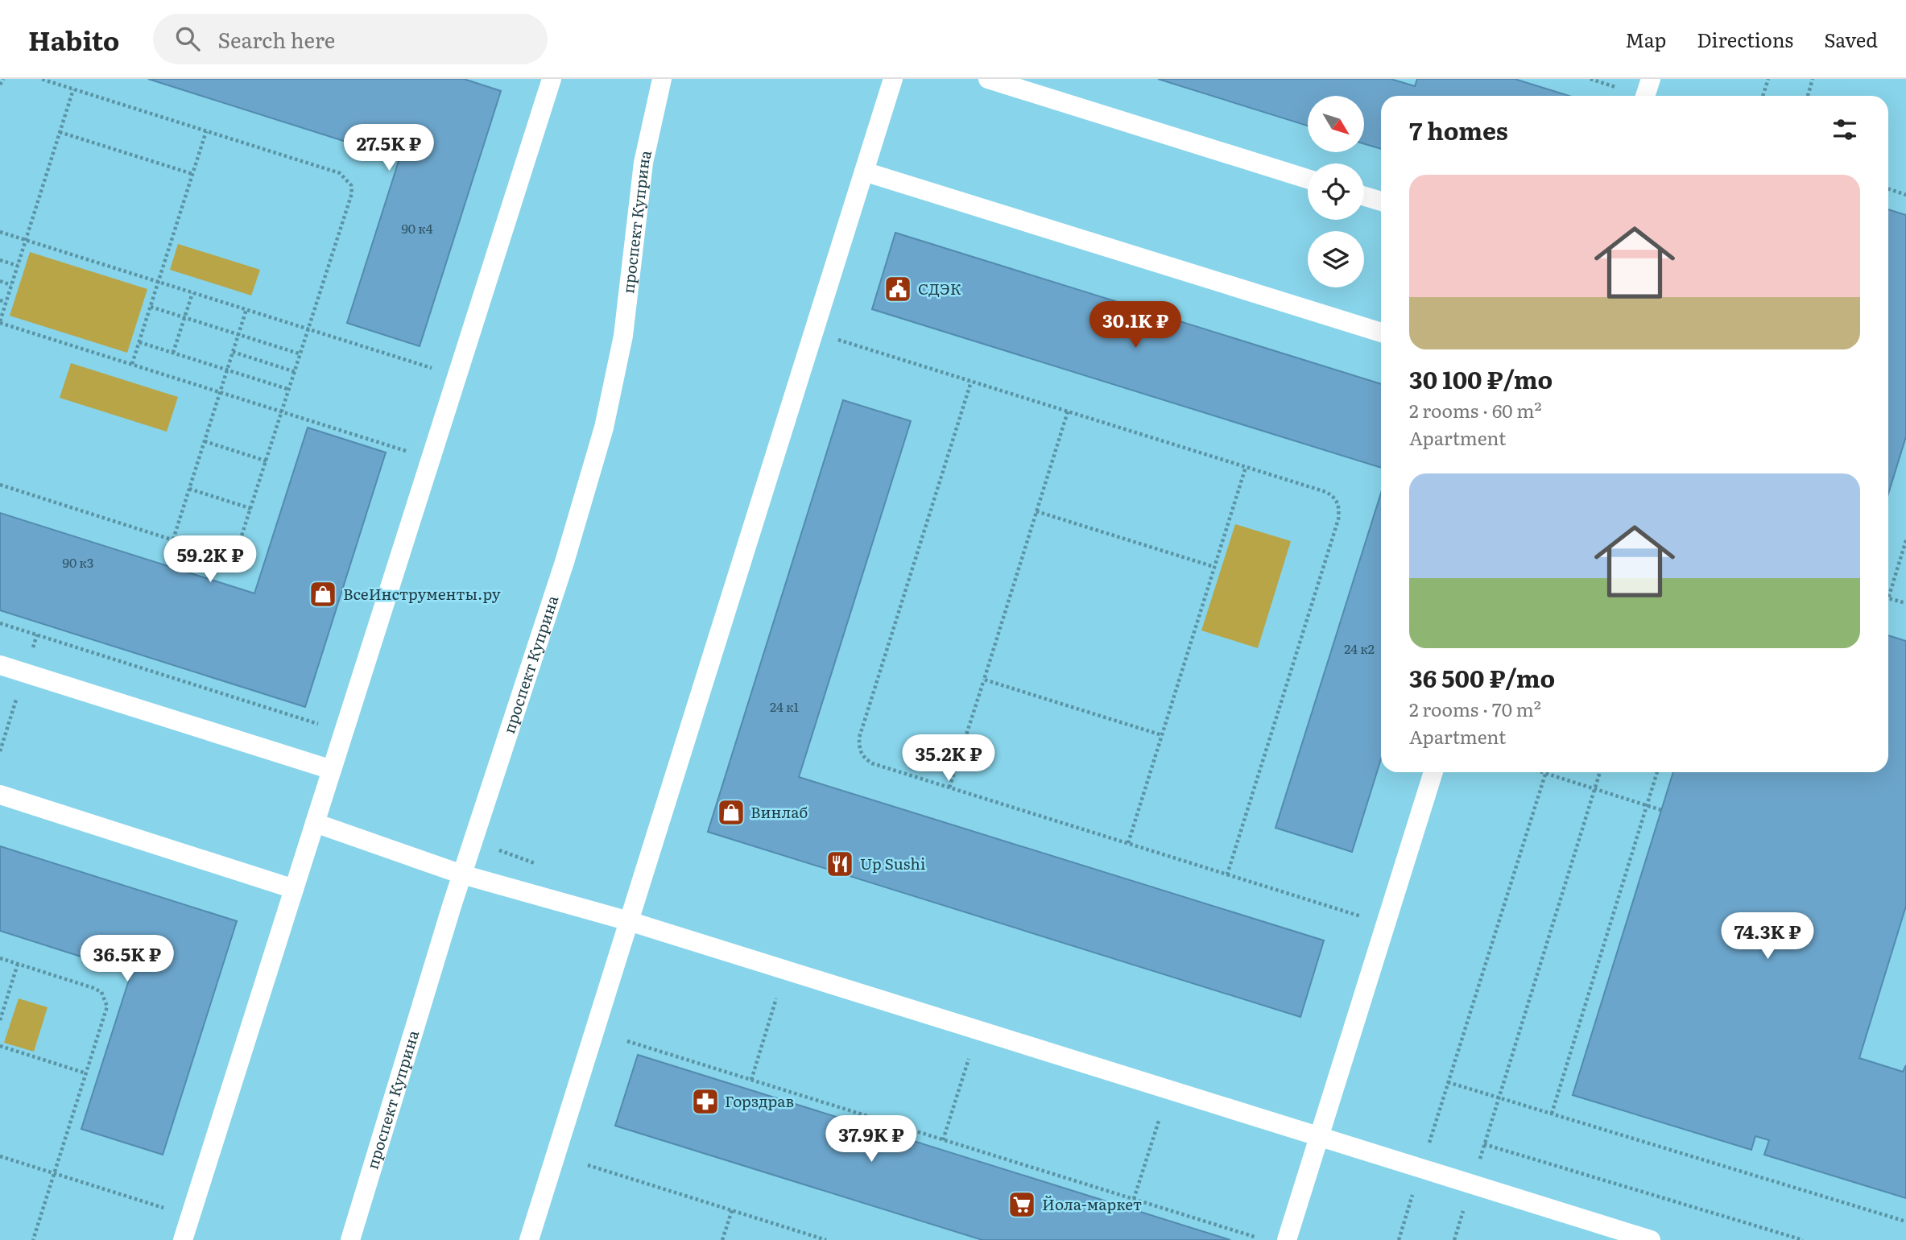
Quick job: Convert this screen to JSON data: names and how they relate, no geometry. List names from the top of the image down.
{
  "streets": {
    "lane": ["проспект Куприна"]
  },
  "places": {
    "public building": ["СДЭК"],
    "shop": ["ВсеИнструменты.ру", "Винлаб"],
    "restaurant": ["Up Sushi"],
    "pharmacy": ["Горздрав"],
    "supermarket": ["Йола-маркет"]
  },
  "house_numbers": [
    "90 к4",
    "90 к3",
    "24 к2",
    "24 к1"
  ],
  "north": "bottom right",
  "page": {
    "header": "Habito",
    "search": "Search here",
    "nav": ["Map", "Directions", "Saved"],
    "heading": "7 homes",
    "price": [
      "27.5K ₽",
      "30.1K ₽",
      "59.2K ₽",
      "35.2K ₽",
      "74.3K ₽",
      "36.5K ₽",
      "37.9K ₽"
    ],
    "list": [
      {
        "name": "30 100 ₽/mo",
        "note": "2 rooms · 60 m² · Apartment"
      },
      {
        "name": "36 500 ₽/mo",
        "note": "2 rooms · 70 m² · Apartment"
      }
    ]
  }
}
